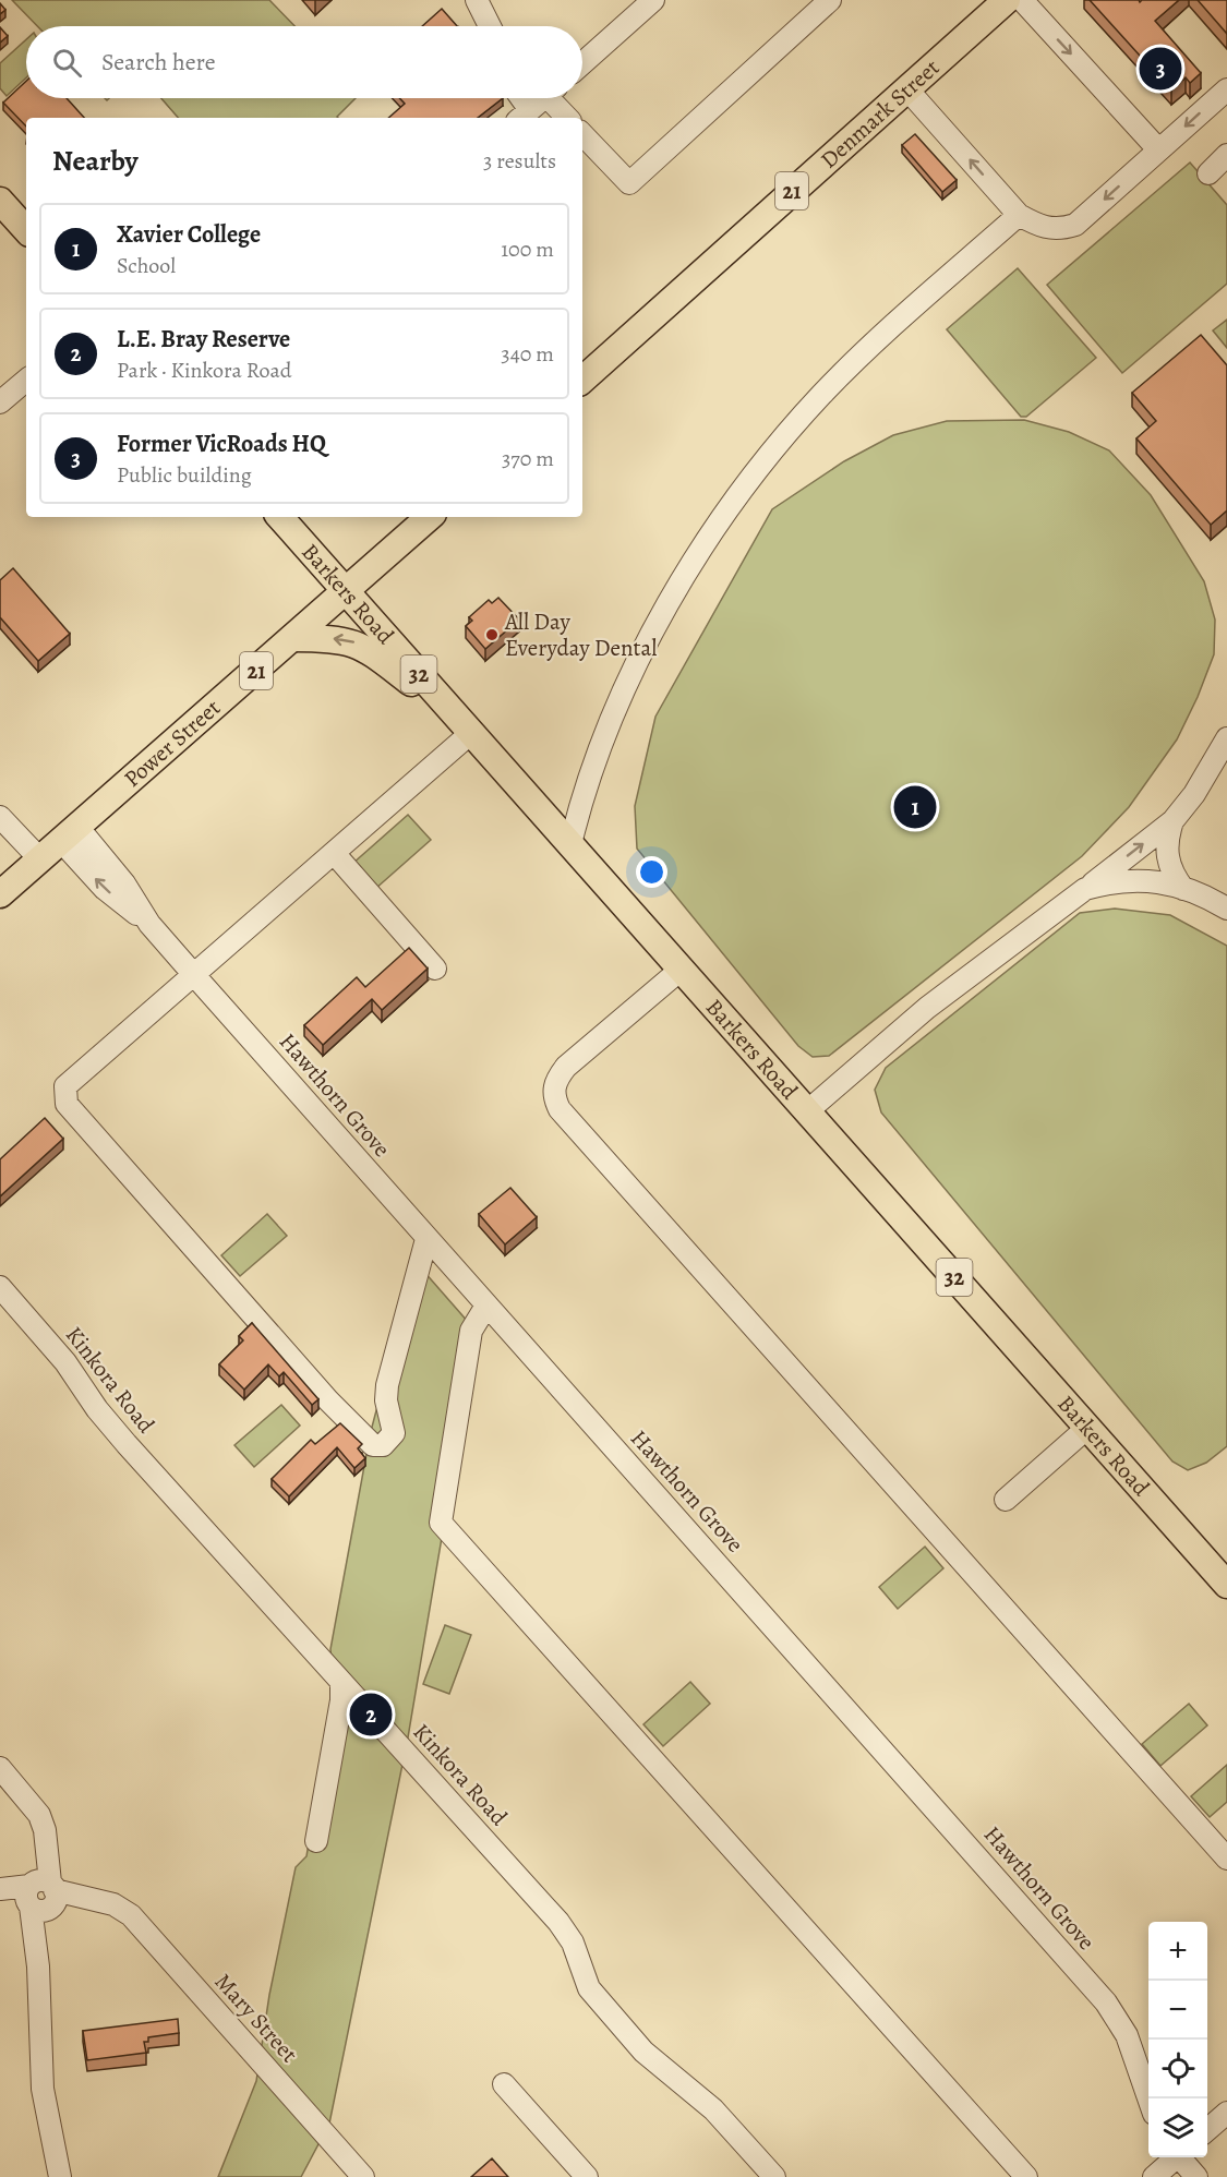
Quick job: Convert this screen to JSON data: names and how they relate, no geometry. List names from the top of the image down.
{
  "streets": {
    "main road": [
      "Denmark Street",
      "21",
      "Barkers Road",
      "32",
      "Power Street"
    ],
    "street": ["Hawthorn Grove", "Kinkora Road", "Mary Street"]
  },
  "crossings": [
    ["21", "Barkers Road"],
    ["21", "Power Street"],
    ["Barkers Road", "Power Street"],
    ["Power Street", "Hawthorn Grove"]
  ],
  "places": ["All Day Everyday Dental"],
  "page": {
    "search": "Search here",
    "pins": ["3", "1", "2"],
    "heading": ["Nearby", "3 results"],
    "list": [
      {
        "mark": "1",
        "name": "Xavier College",
        "note": "School",
        "value": "100 m"
      },
      {
        "mark": "2",
        "name": "L.E. Bray Reserve",
        "note": "Park · Kinkora Road",
        "value": "340 m"
      },
      {
        "mark": "3",
        "name": "Former VicRoads HQ",
        "note": "Public building",
        "value": "370 m"
      }
    ],
    "map_buttons": ["+", "−"]
  }
}
